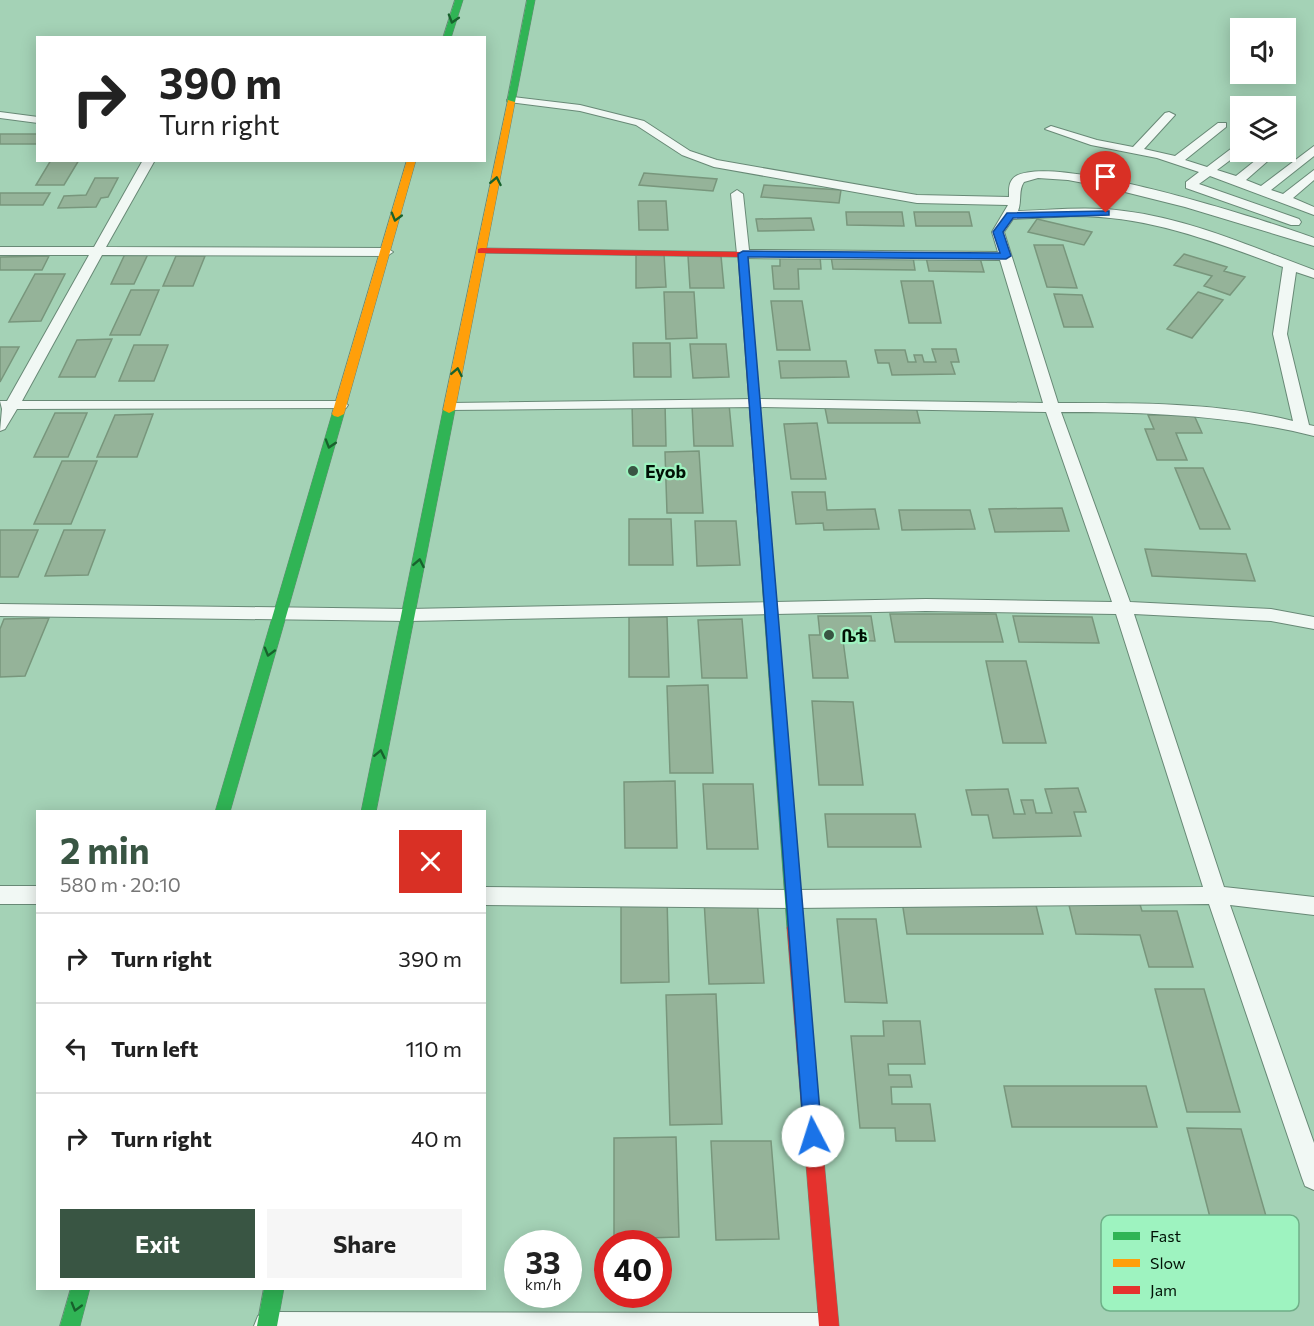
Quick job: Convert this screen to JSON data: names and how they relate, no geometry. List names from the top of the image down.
{
  "places": ["Eyob", "ቤቴ"],
  "legend": ["Fast", "Slow", "Jam"],
  "page": {
    "turn": ["390 m", "Turn right"],
    "heading": ["2 min", "580 m · 20:10"],
    "list": [
      {
        "name": "Turn right",
        "value": "390 m"
      },
      {
        "name": "Turn left",
        "value": "110 m"
      },
      {
        "name": "Turn right",
        "value": "40 m"
      }
    ],
    "buttons": ["Exit", "Share"],
    "speed": "33 km/h",
    "limit": "40"
  }
}
